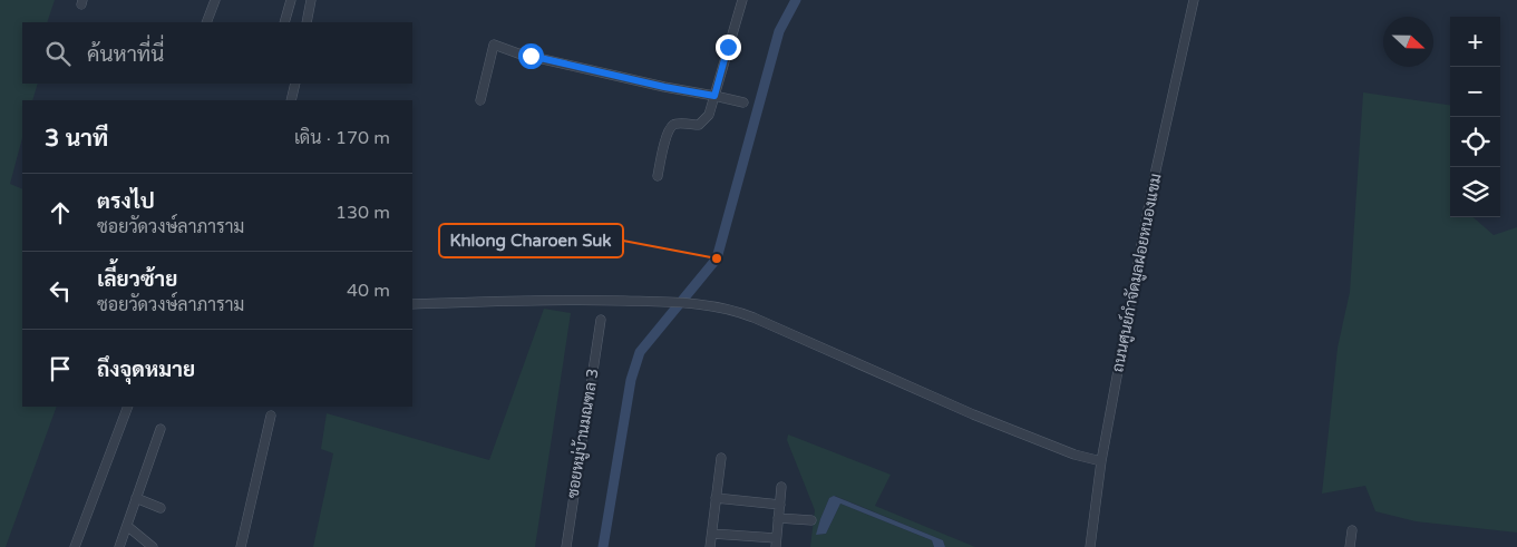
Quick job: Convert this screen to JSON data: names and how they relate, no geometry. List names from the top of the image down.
{
  "streets": {
    "street": ["ถนนศูนย์กำจัดมูลฝอยหนองแขม", "ซอยหมู่บ้านมณฑล 3"]
  },
  "places": ["Khlong Charoen Suk"],
  "north": "right",
  "page": {
    "map_buttons": ["+", "−"],
    "search": "ค้นหาที่นี่",
    "heading": ["3 นาที", "เดิน · 170 m"],
    "list": [
      ["ตรงไป", "ซอยวัดวงษ์ลาภาราม", "130 m"],
      ["เลี้ยวซ้าย", "ซอยวัดวงษ์ลาภาราม", "40 m"],
      "ถึงจุดหมาย"
    ]
  }
}
